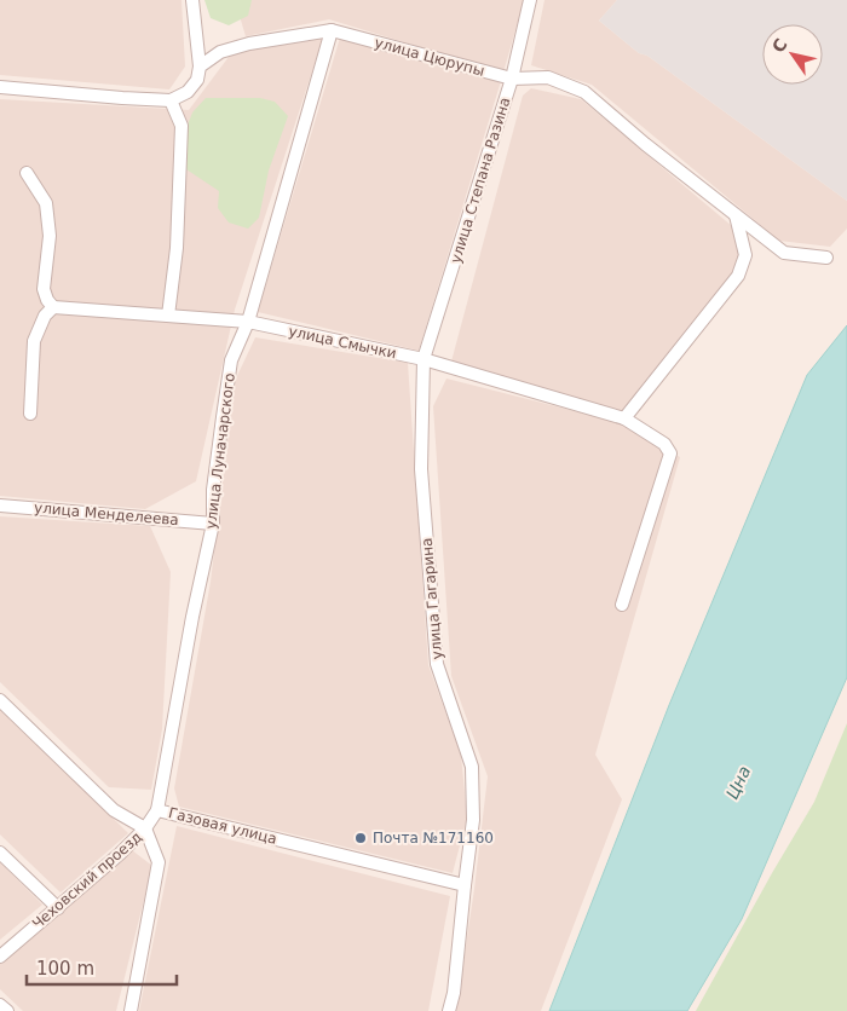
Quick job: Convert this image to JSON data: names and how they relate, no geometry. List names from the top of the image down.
{
  "streets": {
    "street": [
      "улица Цюрупы",
      "улица Степана Разина",
      "улица Смычки",
      "улица Луначарского",
      "улица Менделеева",
      "улица Гагарина",
      "Газовая улица",
      "Чеховский проезд"
    ]
  },
  "crossings": [
    ["улица Цюрупы", "улица Степана Разина"],
    ["улица Цюрупы", "улица Луначарского"],
    ["улица Степана Разина", "улица Смычки"],
    ["улица Степана Разина", "улица Гагарина"],
    ["улица Смычки", "улица Луначарского"],
    ["улица Смычки", "улица Гагарина"],
    ["улица Луначарского", "улица Менделеева"],
    ["улица Луначарского", "Газовая улица"],
    ["улица Гагарина", "Газовая улица"],
    ["Газовая улица", "Чеховский проезд"]
  ],
  "water": ["Цна"],
  "places": ["Почта №171160"],
  "scale_bar": "100 m",
  "north": "top left"
}
